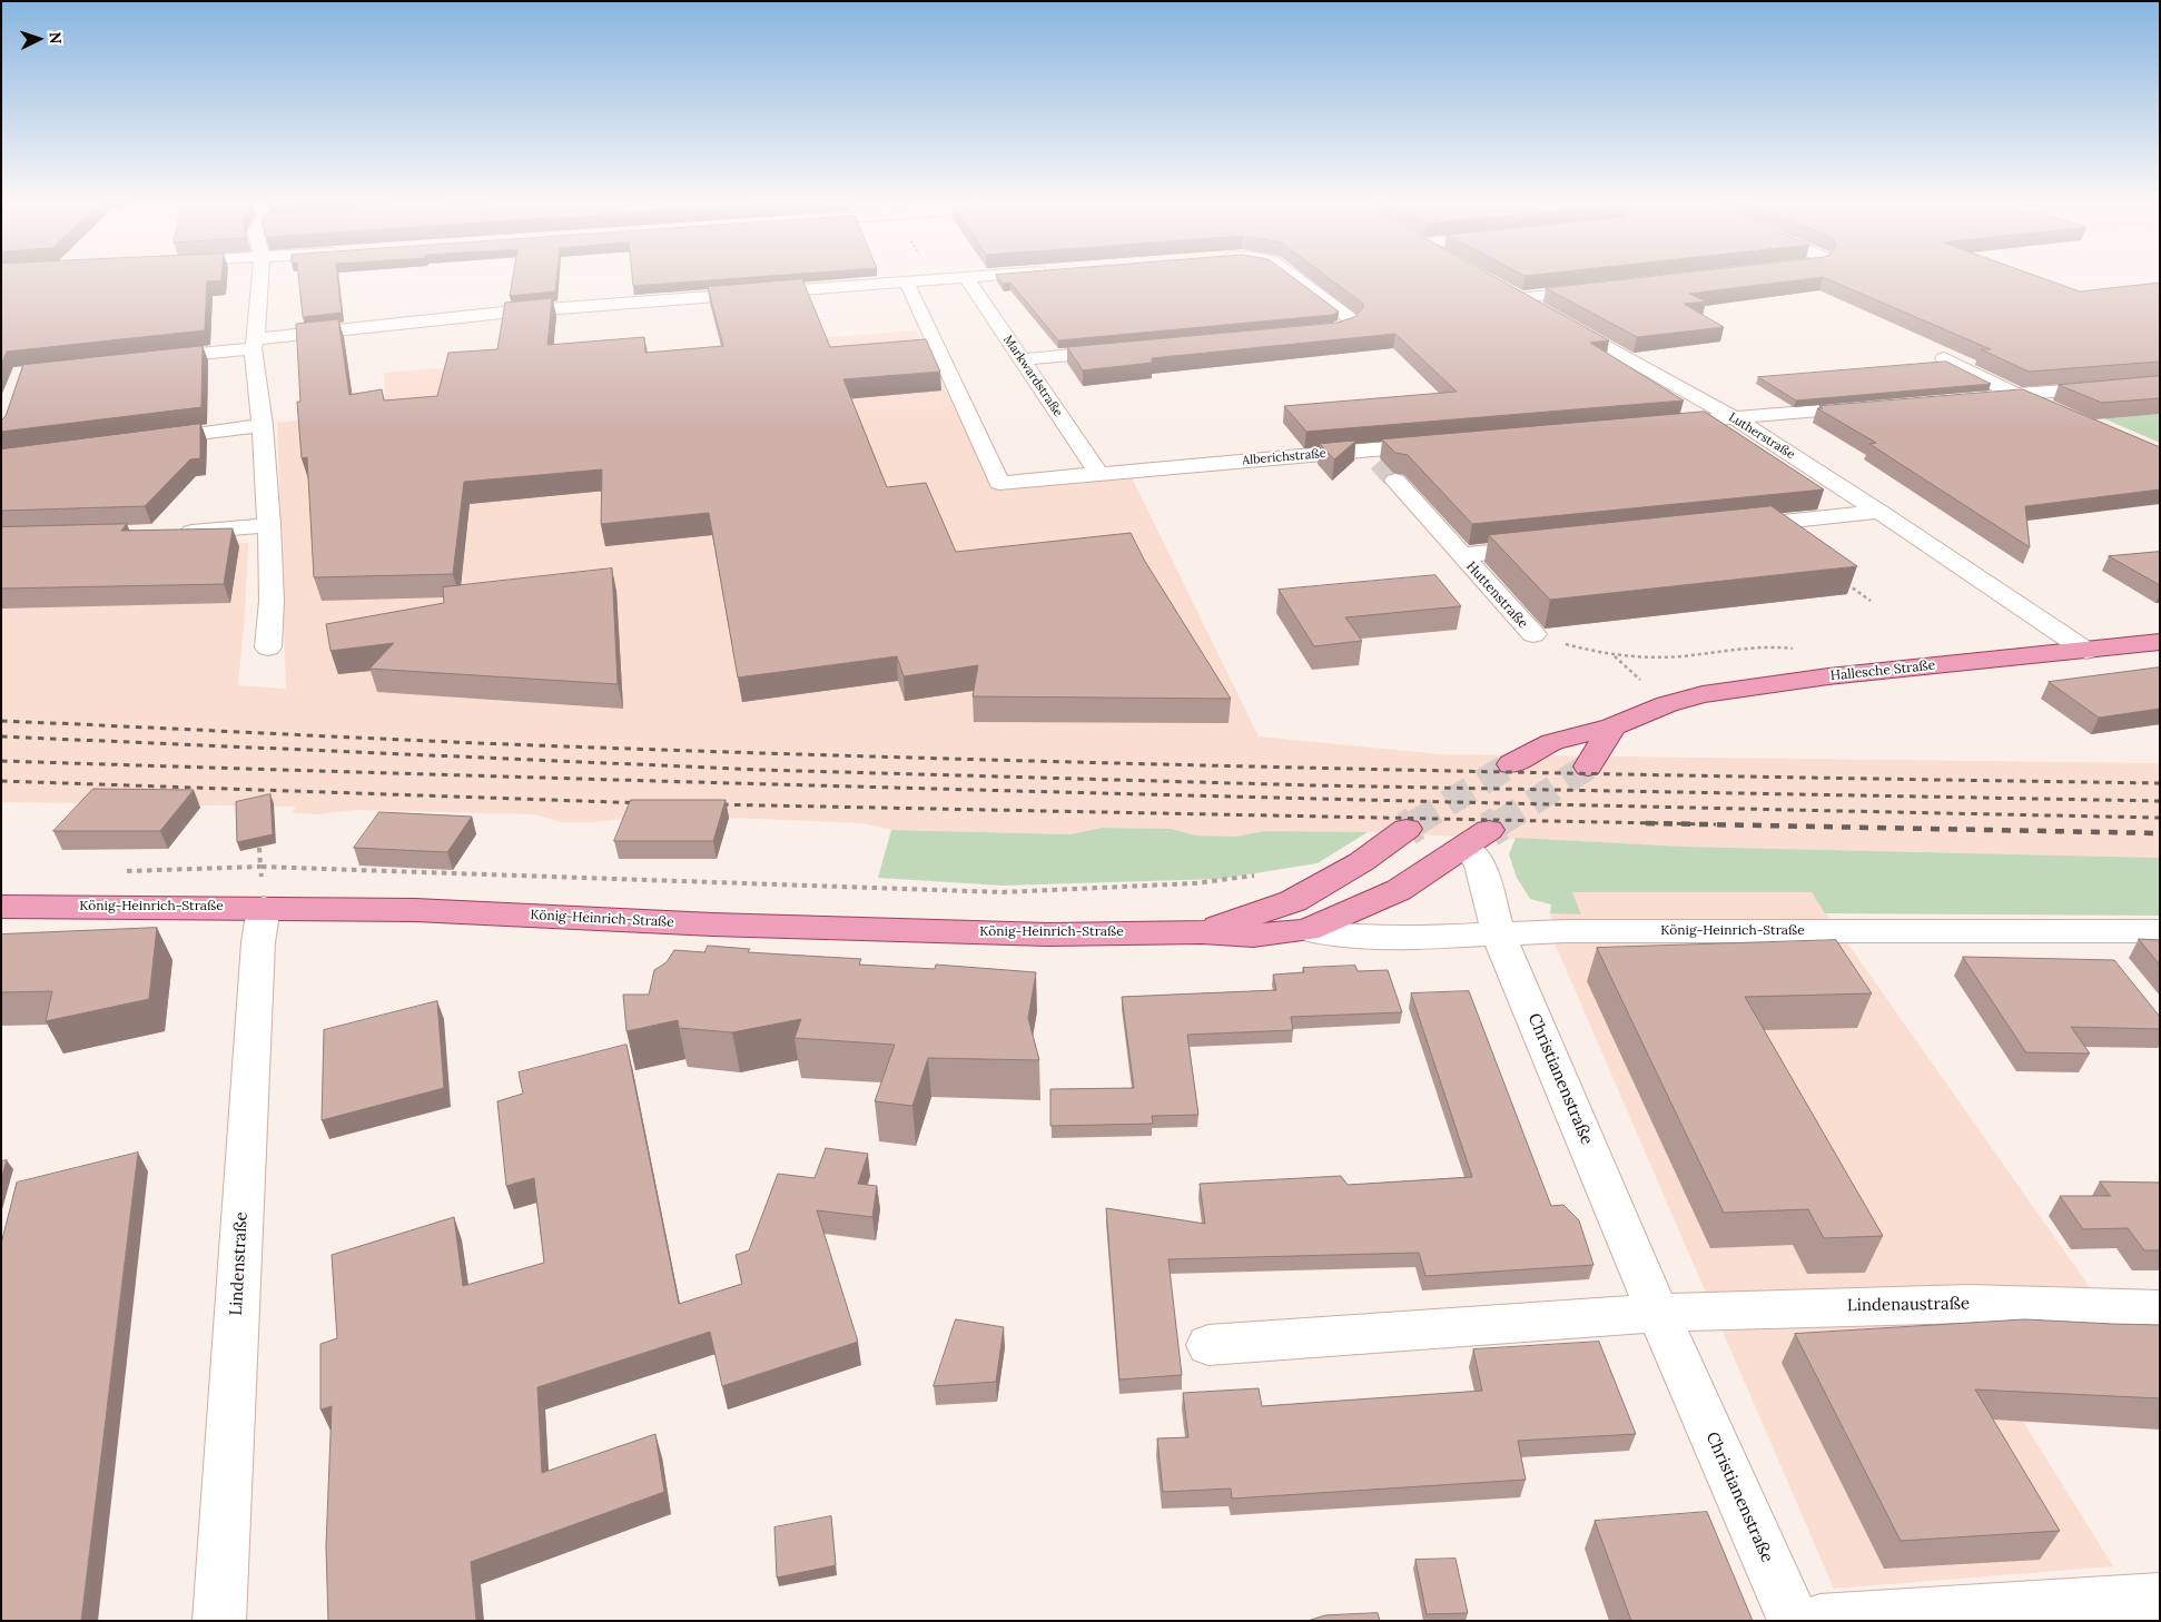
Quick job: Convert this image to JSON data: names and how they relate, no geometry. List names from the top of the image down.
{
  "streets": {
    "main road": ["Hallesche Straße", "König-Heinrich-Straße"],
    "street": [
      "Markwardstraße",
      "Lutherstraße",
      "Alberichstraße",
      "Huttenstraße",
      "Christianenstraße",
      "Lindenstraße",
      "Lindenaustraße"
    ]
  },
  "crossings": [
    ["Markwardstraße", "Alberichstraße"],
    ["Lutherstraße", "Hallesche Straße"],
    ["König-Heinrich-Straße", "Christianenstraße"],
    ["König-Heinrich-Straße", "Lindenstraße"],
    ["Christianenstraße", "Lindenaustraße"]
  ],
  "north": "right"
}
